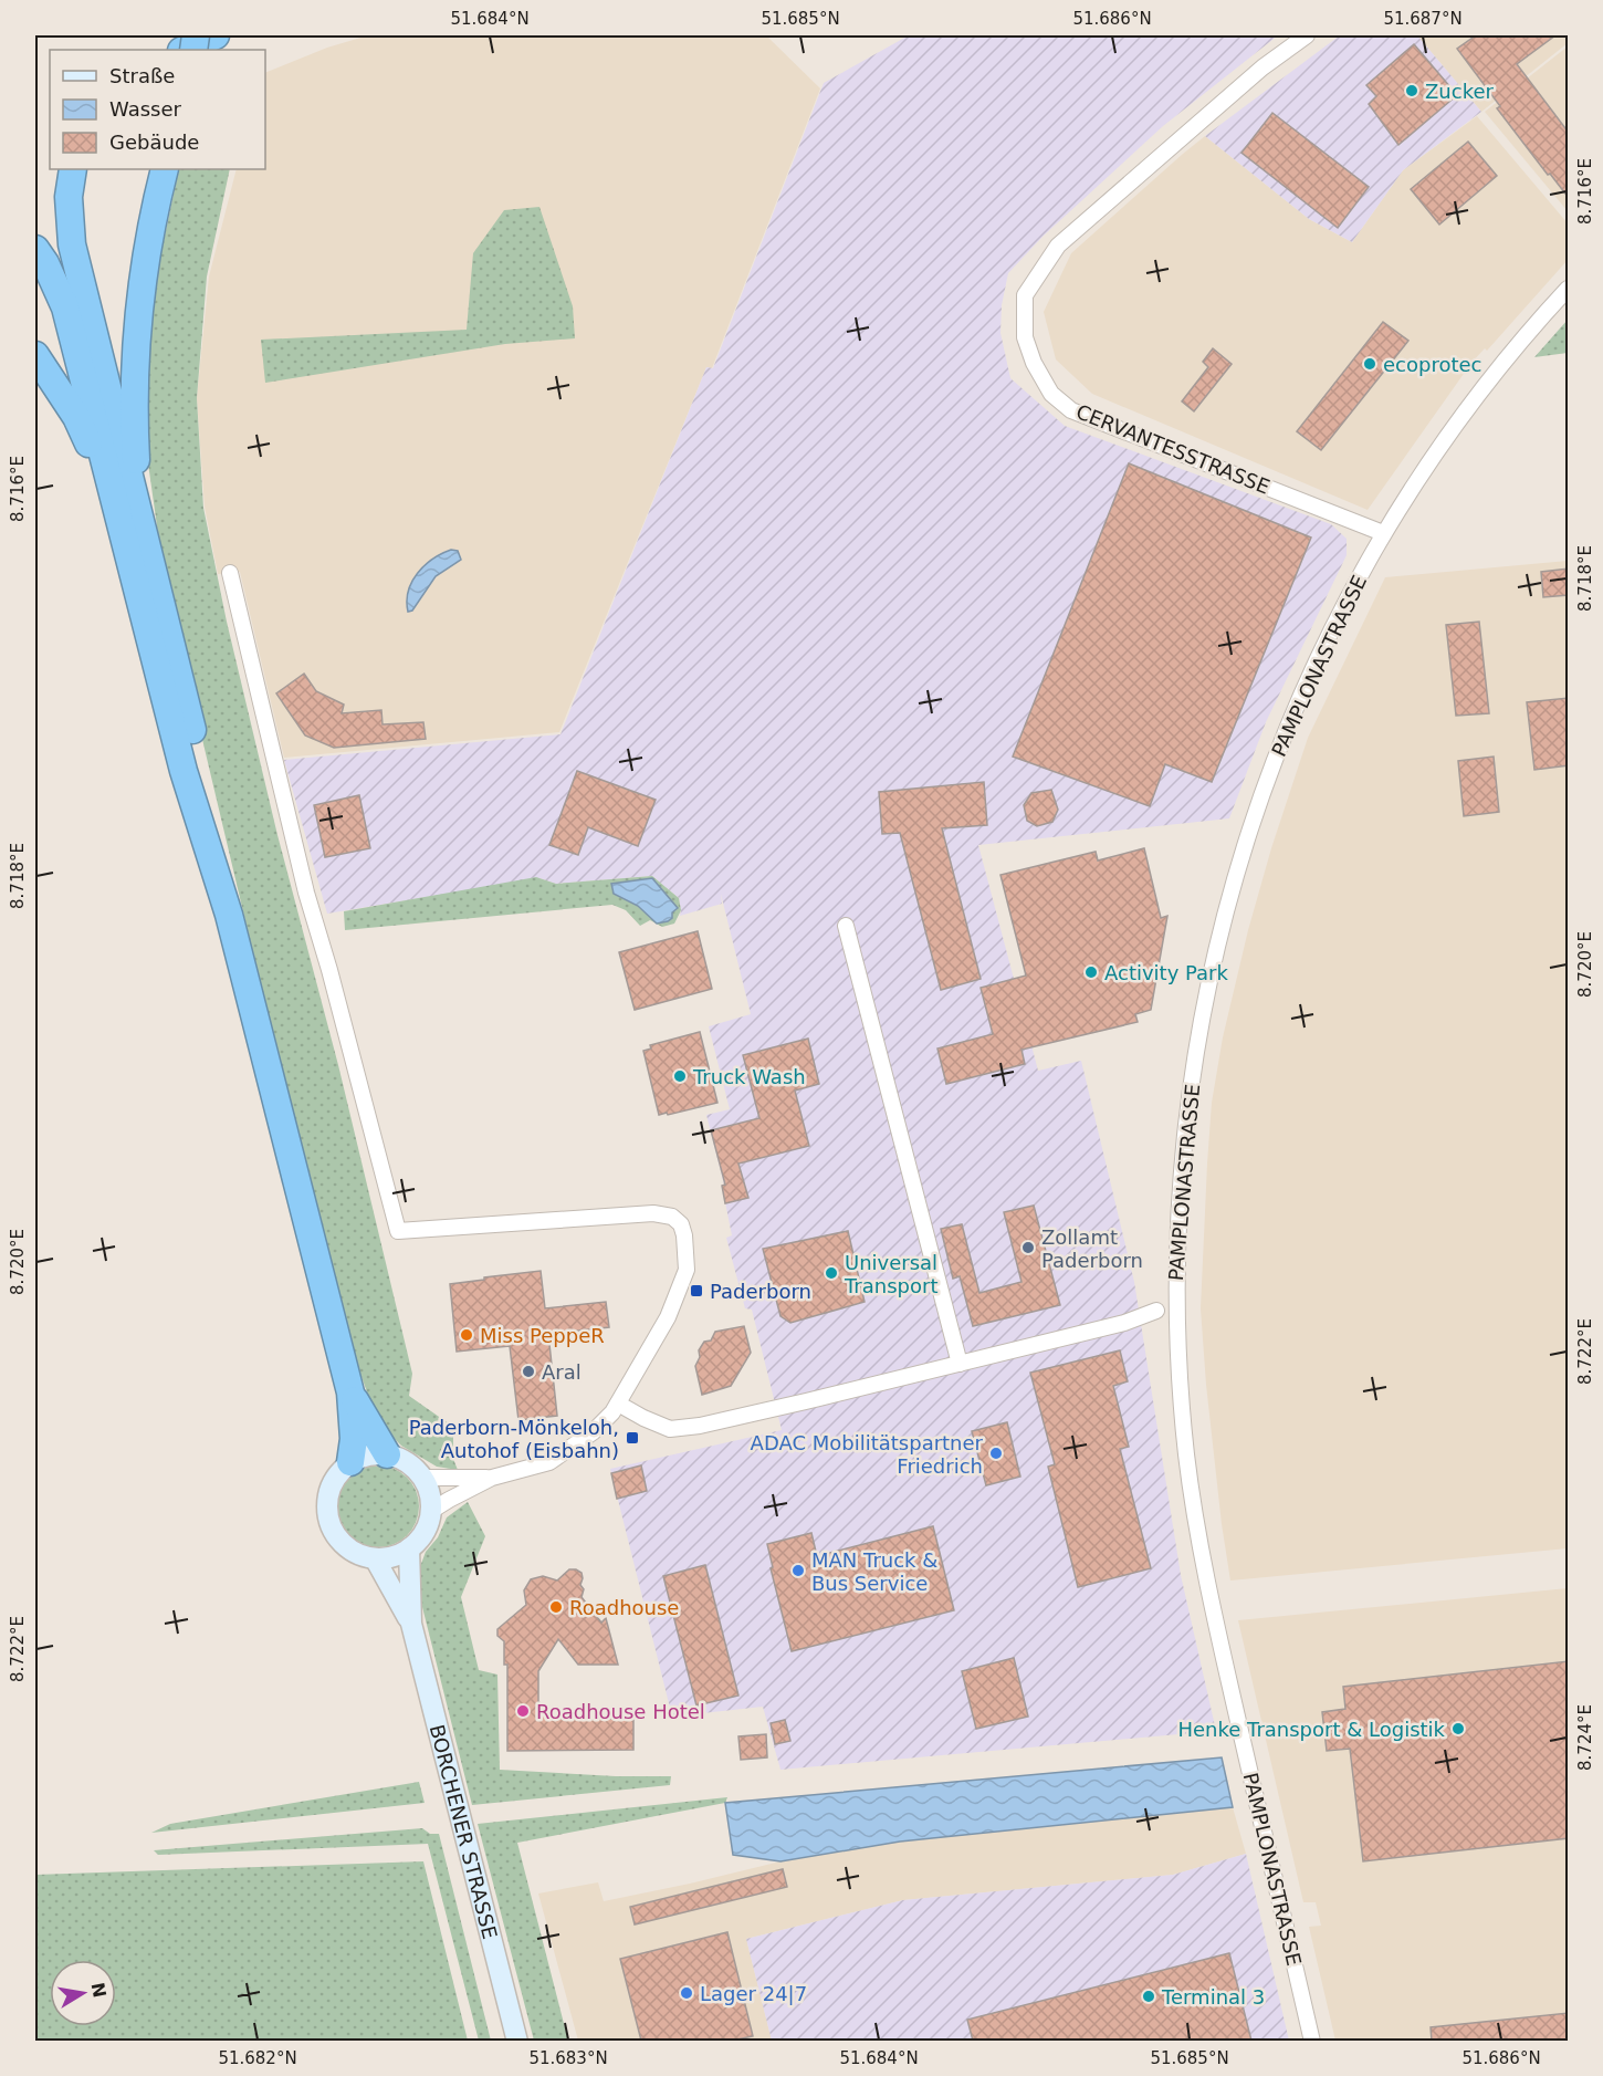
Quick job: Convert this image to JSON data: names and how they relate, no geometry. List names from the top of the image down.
{
  "streets": {
    "main road": ["BORCHENER STRASSE"],
    "street": ["CERVANTESSTRASSE", "PAMPLONASTRASSE"]
  },
  "crossings": [
    ["CERVANTESSTRASSE", "PAMPLONASTRASSE"]
  ],
  "places": {
    "other": [
      "Zucker",
      "ecoprotec",
      "Activity Park",
      "Truck Wash",
      "Zollamt Paderborn",
      "Universal Transport",
      "Miss PeppeR",
      "Aral",
      "ADAC Mobilitätspartner Friedrich",
      "MAN Truck & Bus Service",
      "Roadhouse",
      "Roadhouse Hotel",
      "Henke Transport & Logistik",
      "Lager 24|7",
      "Terminal 3"
    ],
    "transit": ["Paderborn", "Paderborn-Mönkeloh, Autohof (Eisbahn)"]
  },
  "legend": ["Straße", "Wasser", "Gebäude"],
  "north": "right",
  "coordinates": [
    "51.684°N",
    "51.685°N",
    "51.686°N",
    "51.687°N",
    "8.716°E",
    "8.718°E",
    "8.720°E",
    "8.722°E",
    "8.724°E",
    "51.682°N",
    "51.683°N"
  ]
}
